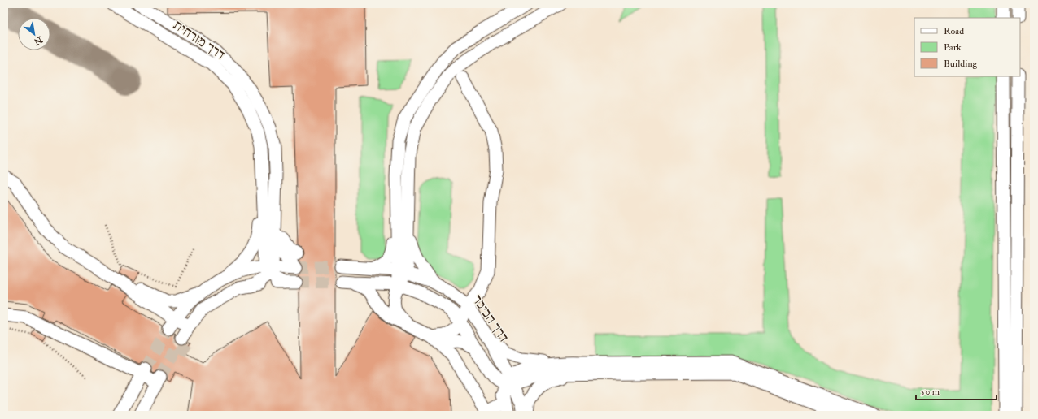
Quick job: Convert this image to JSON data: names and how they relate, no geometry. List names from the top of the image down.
{
  "streets": {
    "lane": ["דרך מזרחית", "דרך הכיכר"]
  },
  "legend": ["Road", "Park", "Building"],
  "scale_bar": "50 m",
  "north": "bottom right"
}
